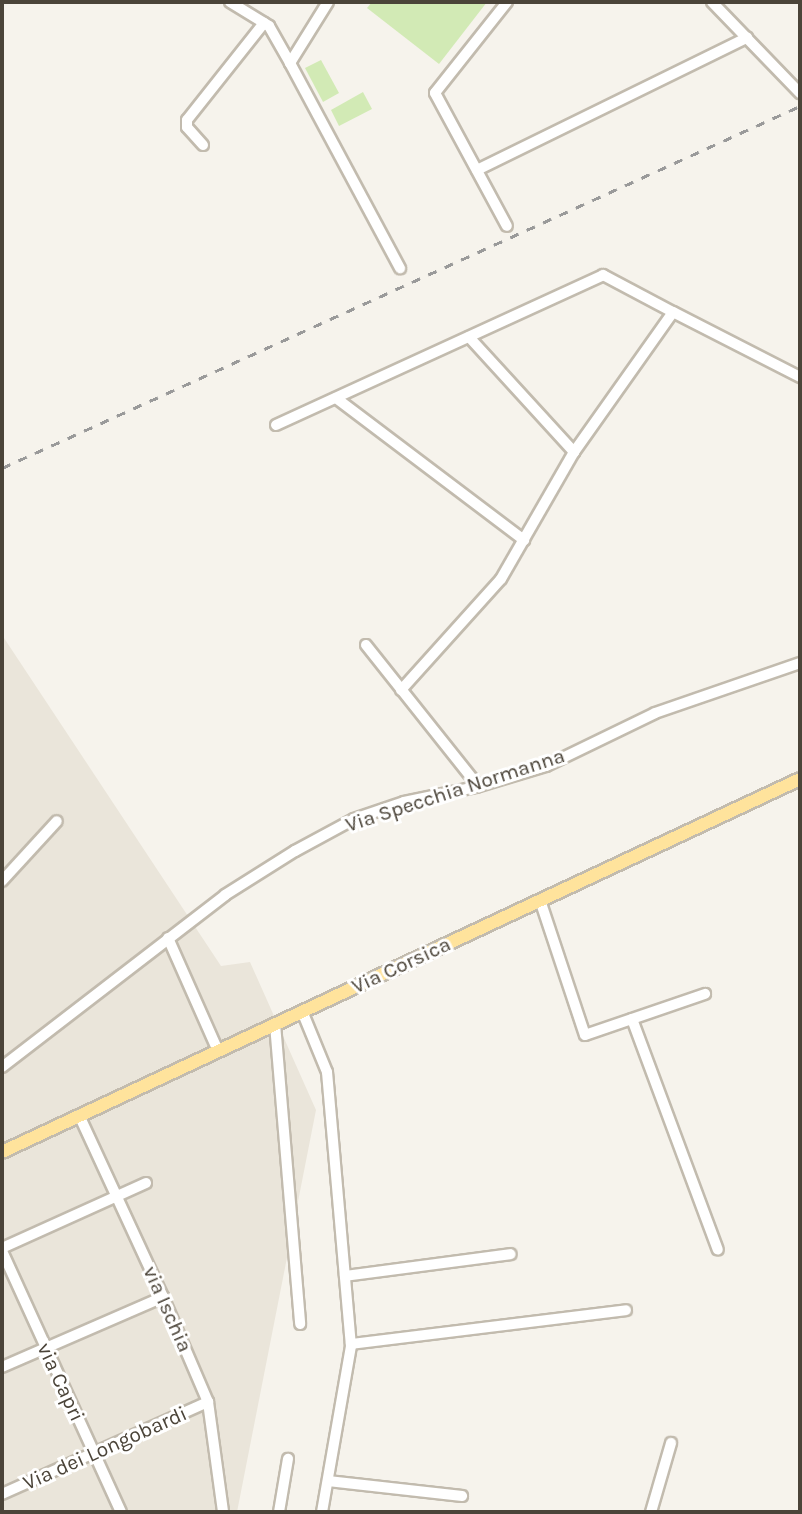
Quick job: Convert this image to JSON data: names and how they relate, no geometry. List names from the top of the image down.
{
  "streets": {
    "main road": ["Via Corsica"],
    "street": [
      "Via Specchia Normanna",
      "via Ischia",
      "via Capri",
      "Via dei Longobardi"
    ]
  },
  "crossings": [
    ["Via Corsica", "via Ischia"],
    ["via Ischia", "Via dei Longobardi"],
    ["via Capri", "Via dei Longobardi"]
  ]
}
